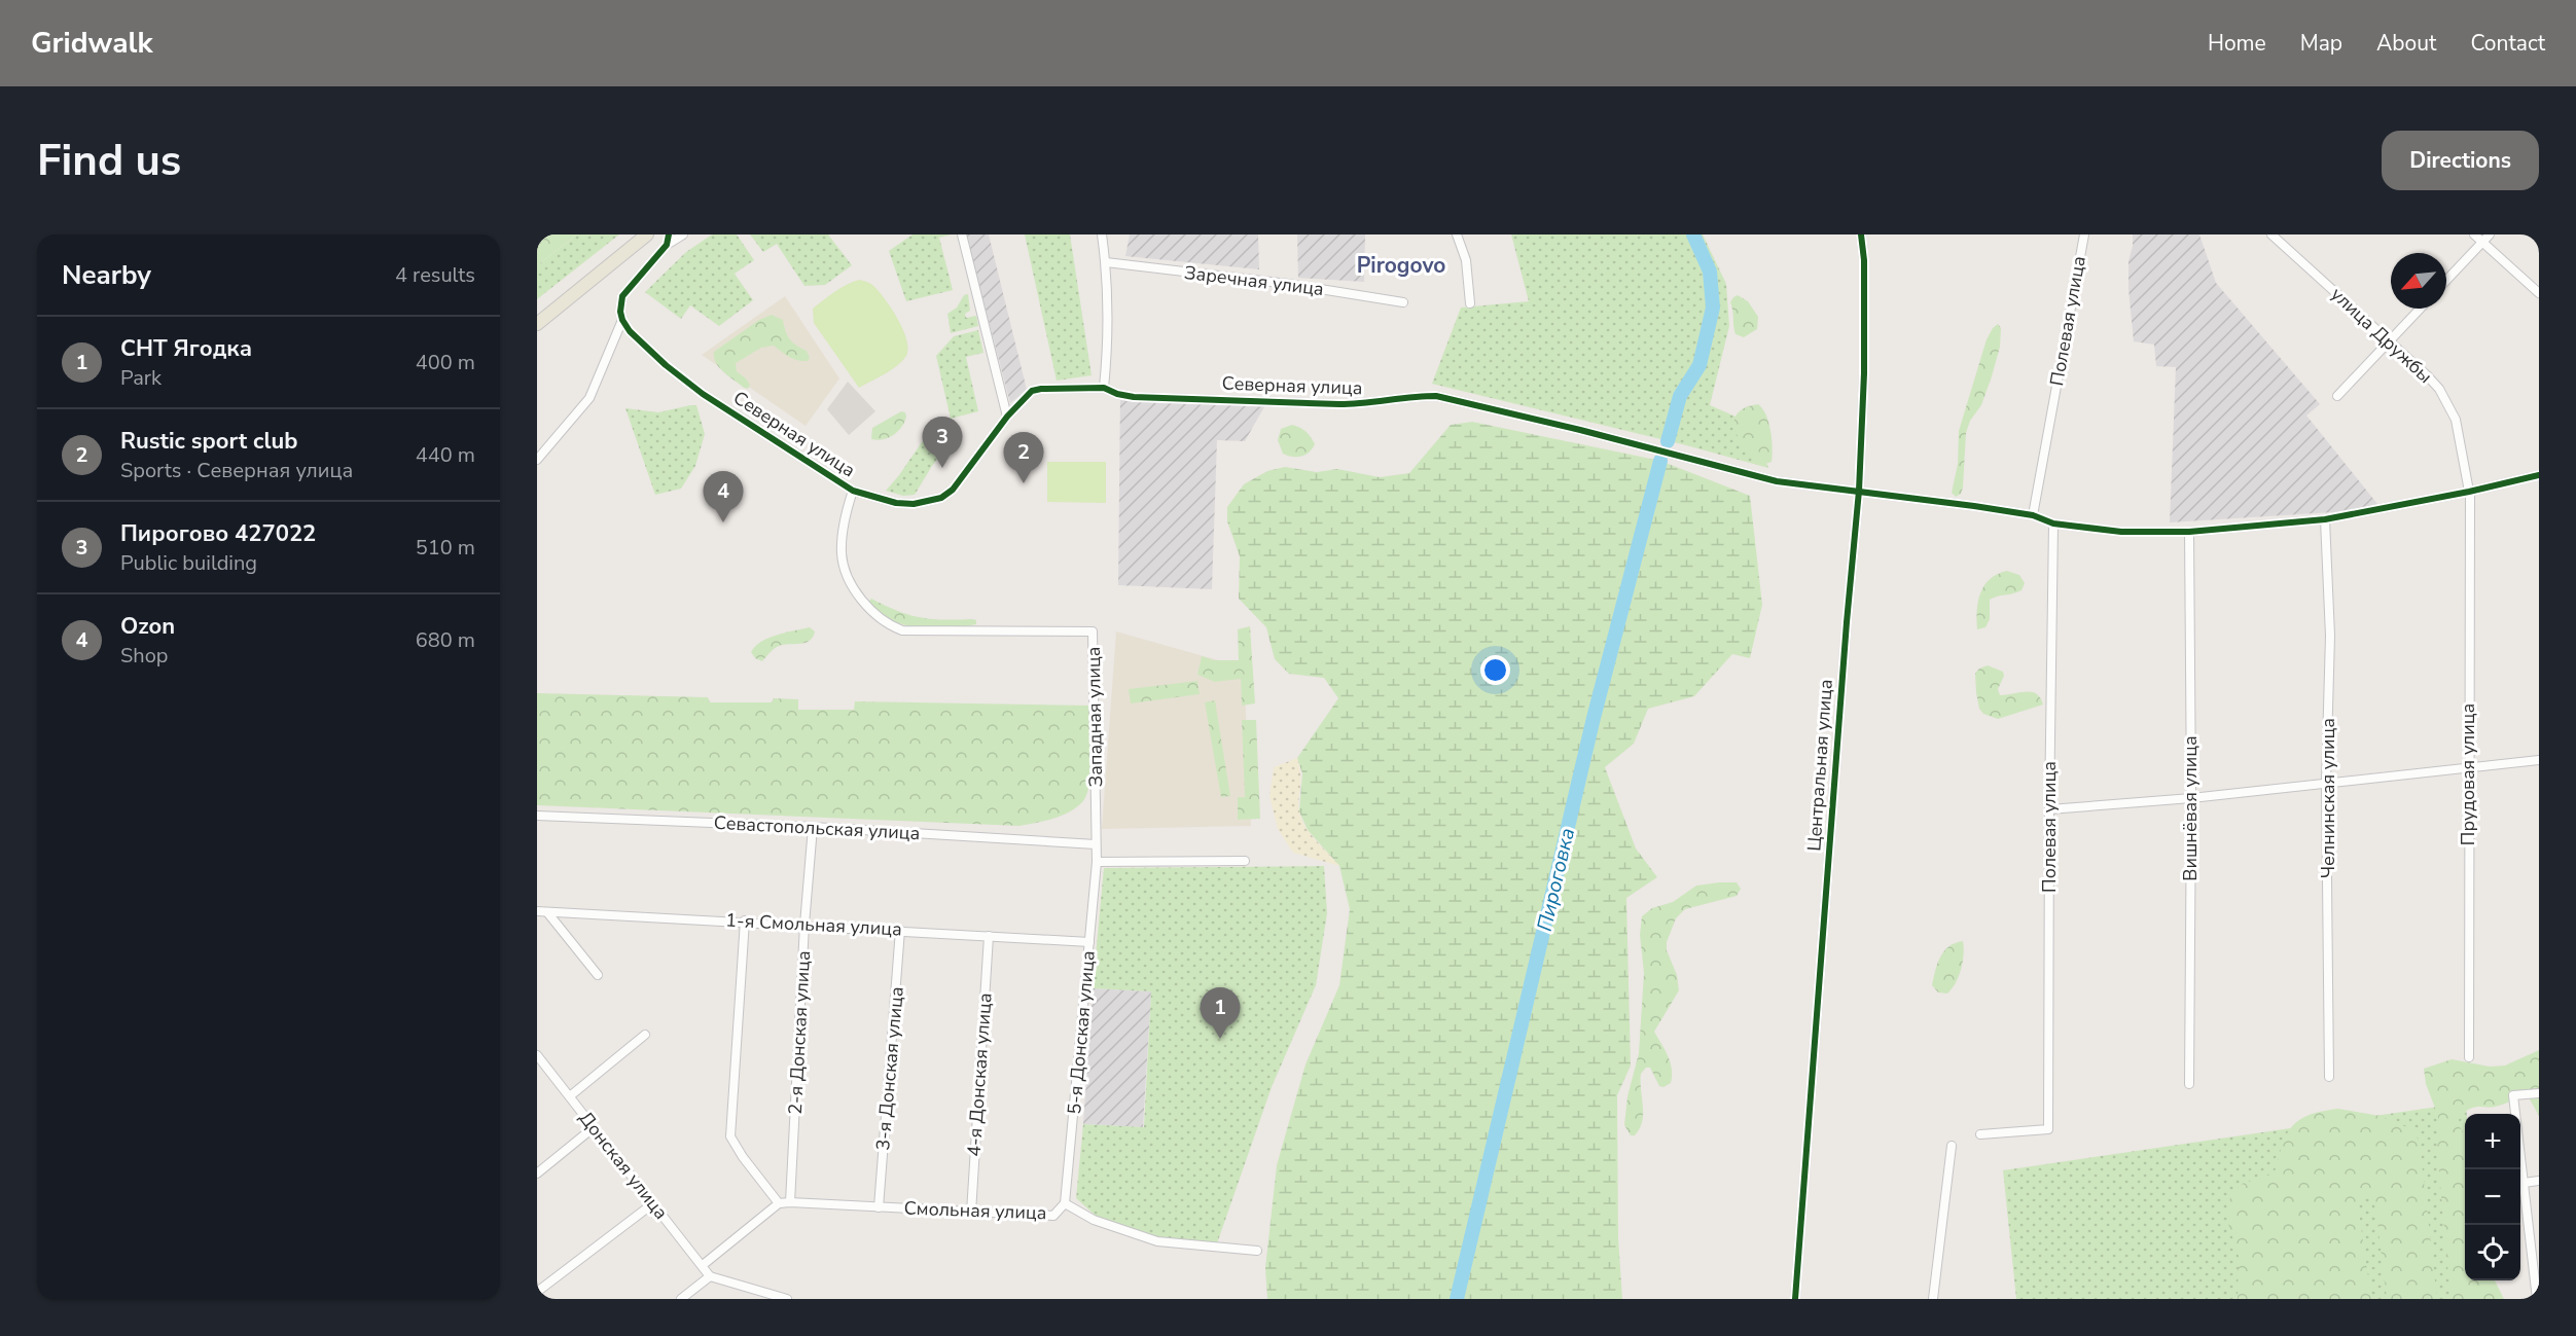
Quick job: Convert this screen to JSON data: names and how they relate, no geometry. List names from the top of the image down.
{
  "streets": {
    "street": [
      "Заречная улица",
      "Полевая улица",
      "улица Дружбы",
      "Северная улица",
      "Западная улица",
      "Центральная улица",
      "Прудовая улица",
      "Челнинская улица",
      "Вишнёвая улица",
      "Севастопольская улица",
      "1-я Смольная улица",
      "2-я Донская улица",
      "5-я Донская улица",
      "3-я Донская улица",
      "4-я Донская улица",
      "Донская улица",
      "Смольная улица"
    ]
  },
  "crossings": [
    ["Полевая улица", "Северная улица"],
    ["улица Дружбы", "Северная улица"],
    ["улица Дружбы", "Прудовая улица"],
    ["Северная улица", "Западная улица"],
    ["Северная улица", "Центральная улица"],
    ["Северная улица", "Прудовая улица"],
    ["Северная улица", "Челнинская улица"],
    ["Северная улица", "Вишнёвая улица"],
    ["Западная улица", "Севастопольская улица"],
    ["Западная улица", "5-я Донская улица"],
    ["Севастопольская улица", "2-я Донская улица"],
    ["1-я Смольная улица", "2-я Донская улица"],
    ["1-я Смольная улица", "5-я Донская улица"],
    ["1-я Смольная улица", "3-я Донская улица"],
    ["1-я Смольная улица", "4-я Донская улица"],
    ["2-я Донская улица", "Смольная улица"],
    ["5-я Донская улица", "Смольная улица"],
    ["3-я Донская улица", "Смольная улица"],
    ["4-я Донская улица", "Смольная улица"]
  ],
  "districts": ["Pirogovo"],
  "water": ["Пироговка"],
  "north": "bottom left",
  "page": {
    "header": "Gridwalk",
    "nav": [
      "Home",
      "Map",
      "About",
      "Contact"
    ],
    "buttons": "Directions",
    "title": "Find us",
    "heading": ["Nearby", "4 results"],
    "list": [
      {
        "mark": "1",
        "name": "СНТ Ягодка",
        "note": "Park",
        "value": "400 m"
      },
      {
        "mark": "2",
        "name": "Rustic sport club",
        "note": "Sports · Северная улица",
        "value": "440 m"
      },
      {
        "mark": "3",
        "name": "Пирогово 427022",
        "note": "Public building",
        "value": "510 m"
      },
      {
        "mark": "4",
        "name": "Ozon",
        "note": "Shop",
        "value": "680 m"
      }
    ],
    "pins": [
      "3",
      "2",
      "4",
      "1"
    ],
    "map_buttons": ["+", "−"]
  }
}
